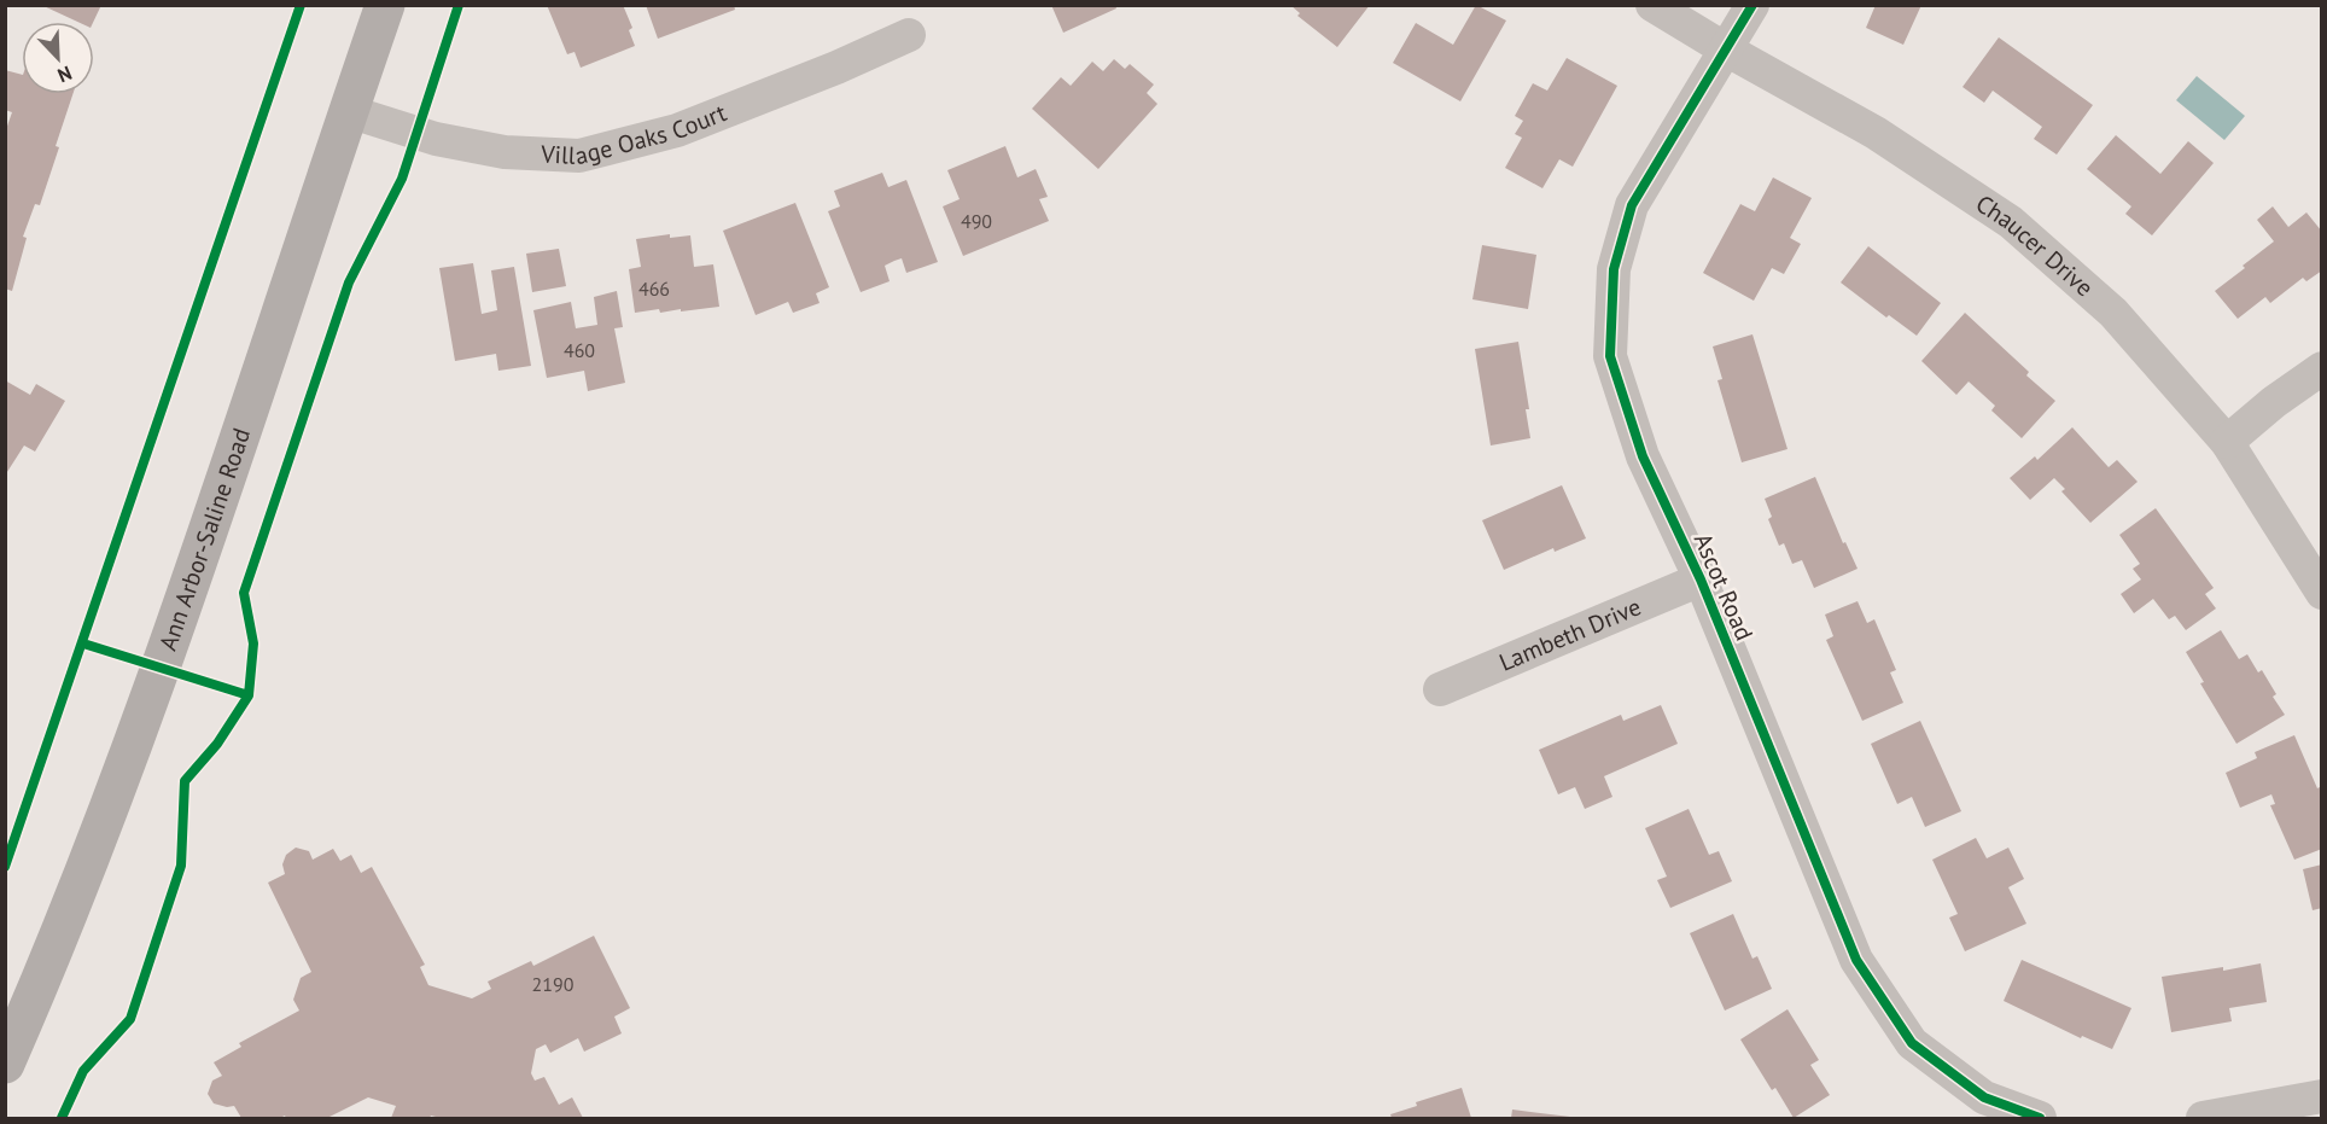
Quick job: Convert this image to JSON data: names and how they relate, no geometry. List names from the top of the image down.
{
  "streets": {
    "main road": ["Ann Arbor-Saline Road"],
    "street": [
      "Village Oaks Court",
      "Chaucer Drive",
      "Ascot Road",
      "Lambeth Drive"
    ]
  },
  "crossings": [
    ["Village Oaks Court", "Ann Arbor-Saline Road"],
    ["Chaucer Drive", "Ascot Road"],
    ["Ascot Road", "Lambeth Drive"]
  ],
  "house_numbers": [
    "490",
    "466",
    "460",
    "2190"
  ],
  "north": "bottom right"
}
